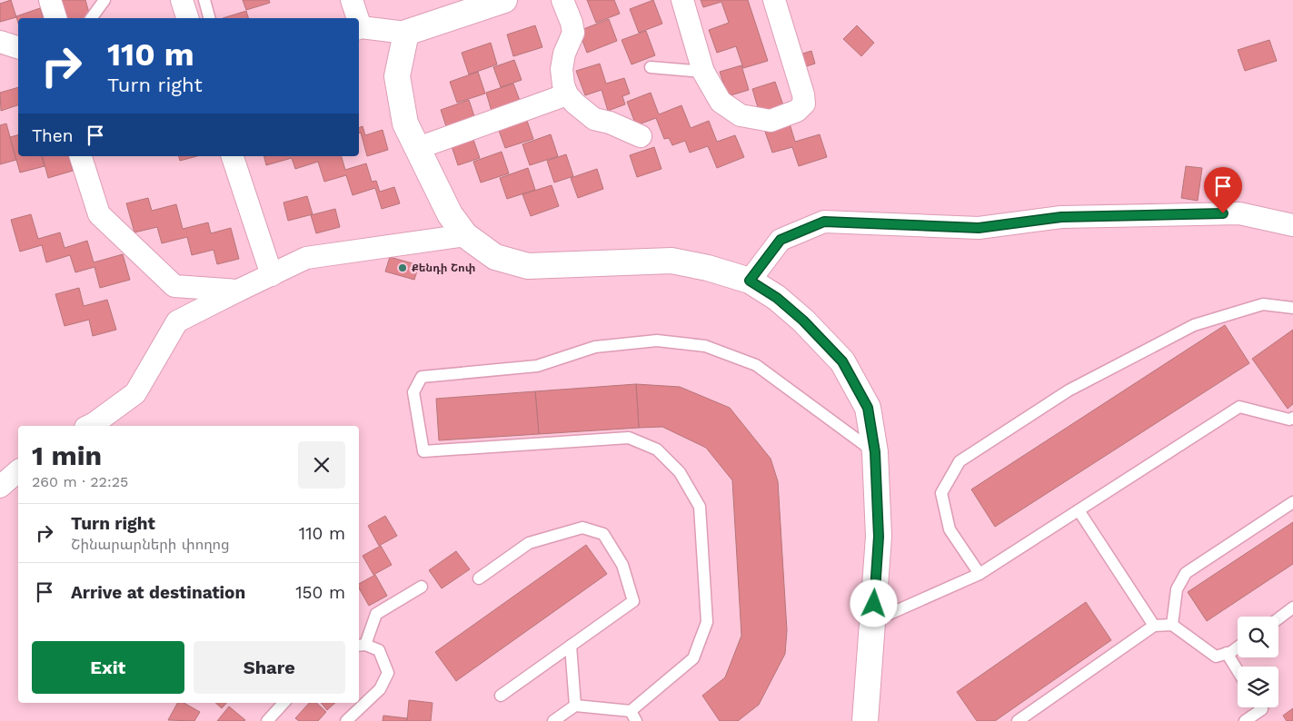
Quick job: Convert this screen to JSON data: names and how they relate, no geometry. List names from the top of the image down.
{
  "places": ["Քենդի Շոփ"],
  "page": {
    "turn": ["110 m", "Turn right"],
    "then": "Then",
    "heading": ["1 min", "260 m · 22:25"],
    "list": [
      {
        "name": "Turn right",
        "note": "Շինարարների փողոց",
        "value": "110 m"
      },
      {
        "name": "Arrive at destination",
        "value": "150 m"
      }
    ],
    "buttons": ["Exit", "Share"]
  }
}
